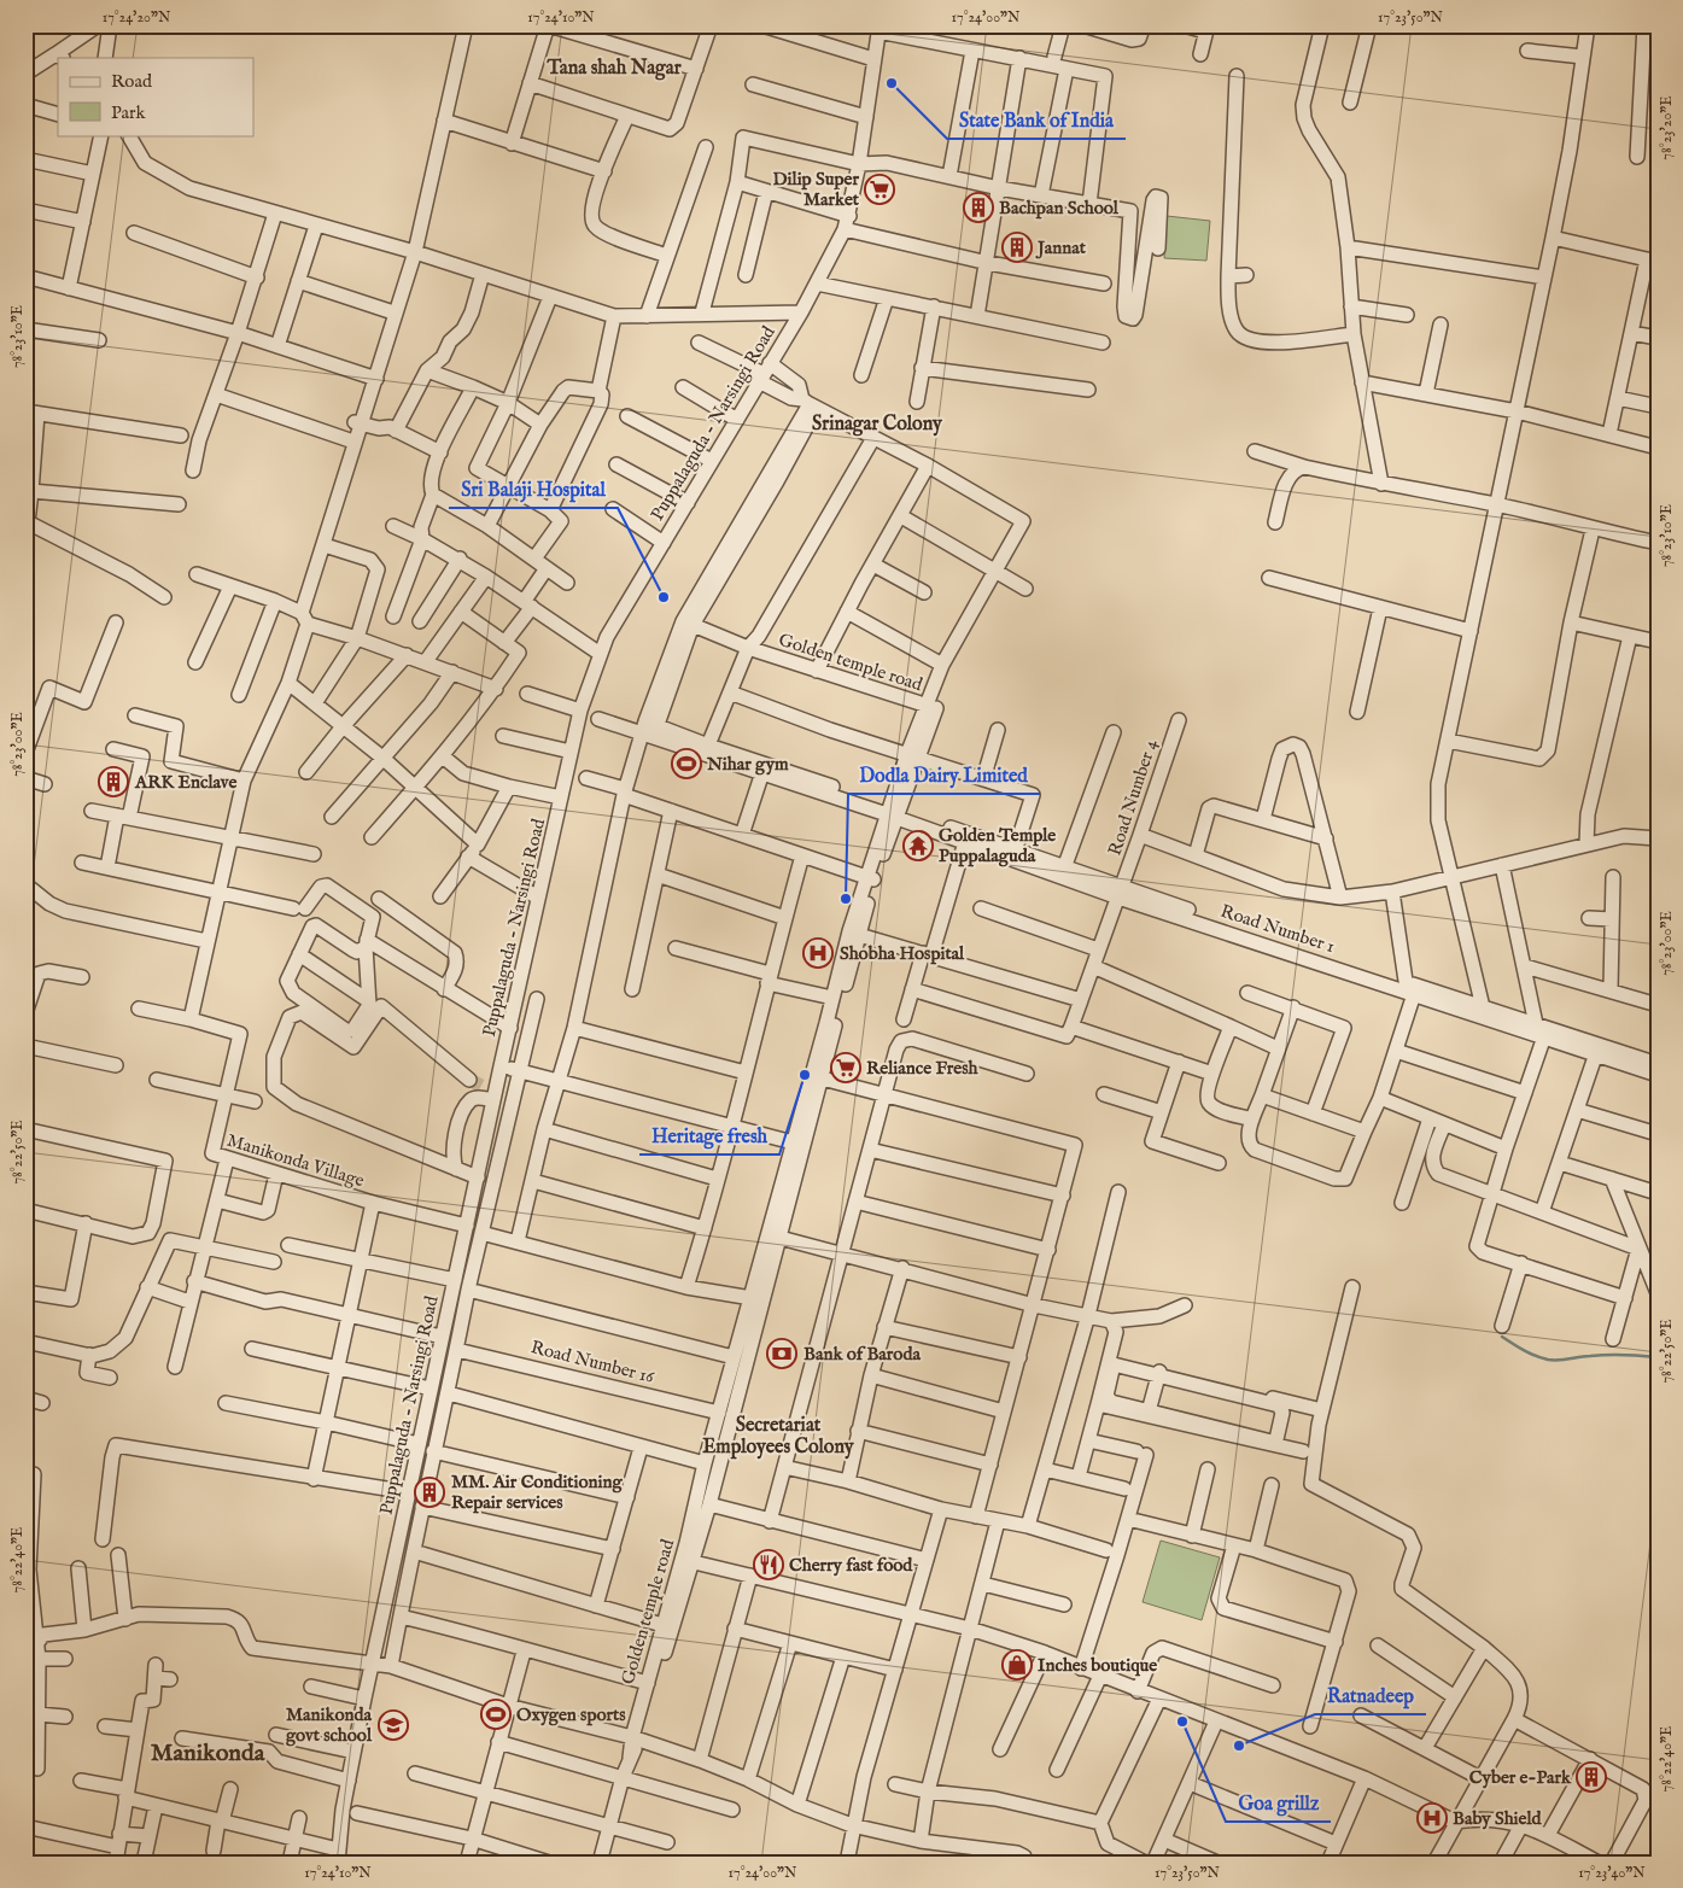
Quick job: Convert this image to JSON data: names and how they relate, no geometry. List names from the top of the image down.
{
  "streets": {
    "street": [
      "Puppalaguda - Narsingi Road",
      "Golden temple road",
      "Road Number 4",
      "Road Number 1",
      "Manikonda Village",
      "Road Number 16"
    ]
  },
  "crossings": [
    ["Puppalaguda - Narsingi Road", "Manikonda Village"],
    ["Golden temple road", "Road Number 1"],
    ["Golden temple road", "Road Number 16"],
    ["Road Number 4", "Road Number 1"]
  ],
  "districts": [
    "Tana shah Nagar",
    "Srinagar Colony",
    "Secretariat Employees Colony",
    "Manikonda"
  ],
  "places": {
    "other": [
      "State Bank of India",
      "Sri Balaji Hospital",
      "Dodla Dairy Limited",
      "Heritage fresh",
      "Goa grillz",
      "Ratnadeep"
    ],
    "supermarket": ["Dilip Super Market", "Reliance Fresh"],
    "building": [
      "Bachpan School",
      "Jannat",
      "ARK Enclave",
      "MM. Air Conditioning Repair services",
      "Cyber e-Park"
    ],
    "sports": ["Nihar gym", "Oxygen sports"],
    "temple": ["Golden Temple Puppalaguda"],
    "hospital": ["Shobha Hospital", "Baby Shield"],
    "bank": ["Bank of Baroda"],
    "restaurant": ["Cherry fast food"],
    "shop": ["Inches boutique"],
    "school or university": ["Manikonda govt school"]
  },
  "legend": ["Road", "Park"],
  "coordinates": [
    "17°24'20\"N",
    "17°24'10\"N",
    "17°24'00\"N",
    "17°23'50\"N",
    "78°23'20\"E",
    "78°23'10\"E",
    "78°23'00\"E",
    "78°22'50\"E",
    "78°22'40\"E",
    "17°23'40\"N"
  ]
}
